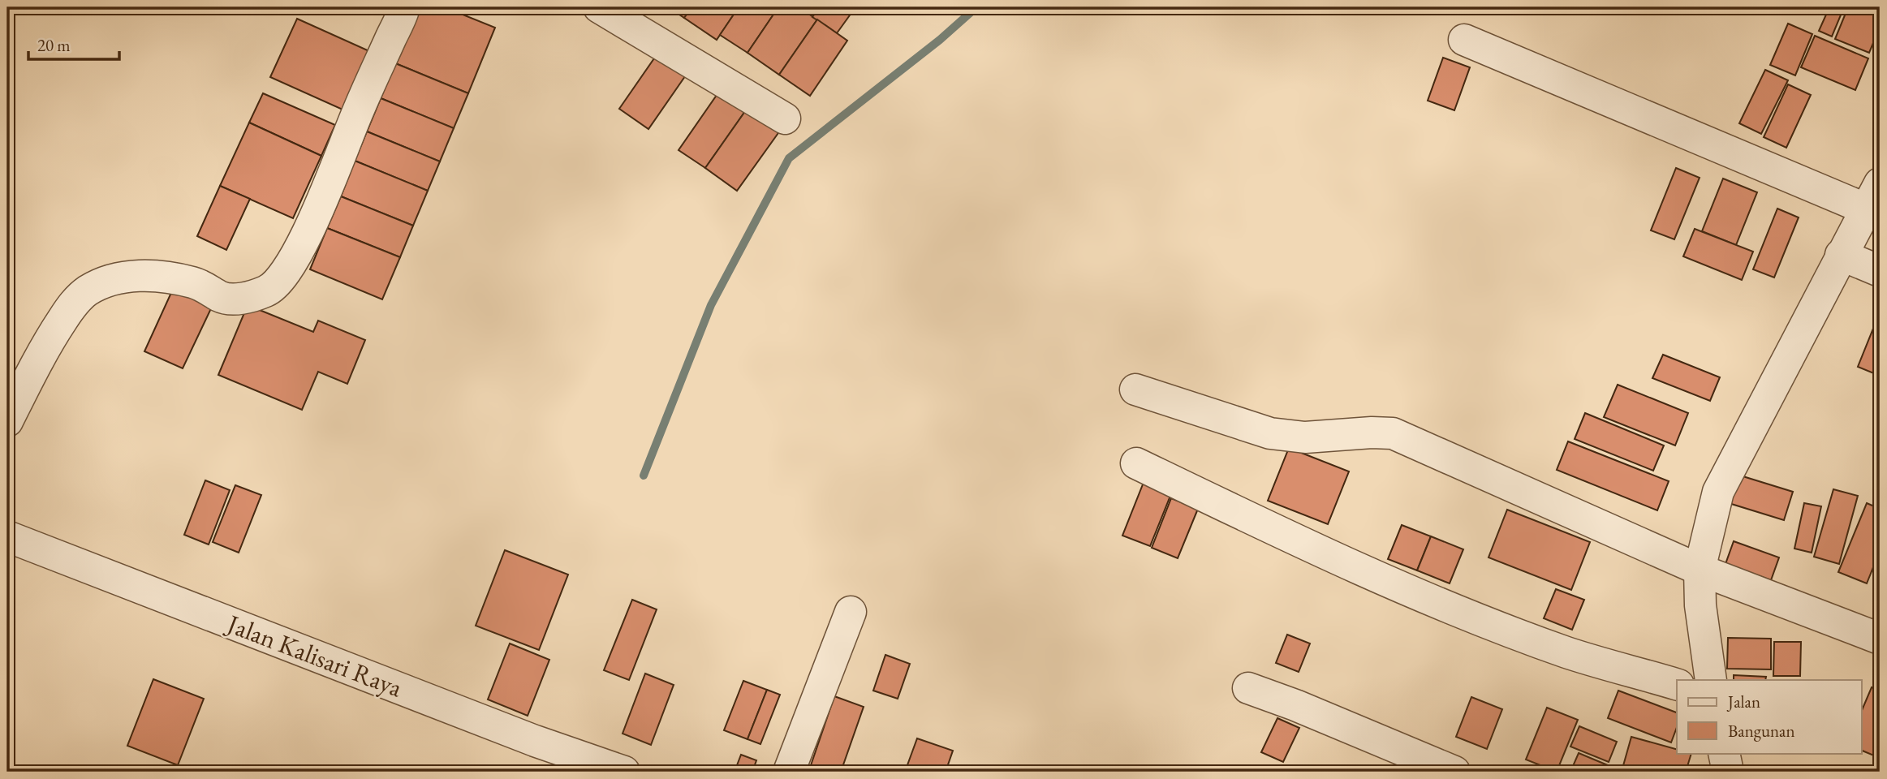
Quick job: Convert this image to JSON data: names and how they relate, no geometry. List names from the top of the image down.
{
  "streets": {
    "street": ["Jalan Kalisari Raya"]
  },
  "legend": ["Jalan", "Bangunan"],
  "scale_bar": "20 m"
}
